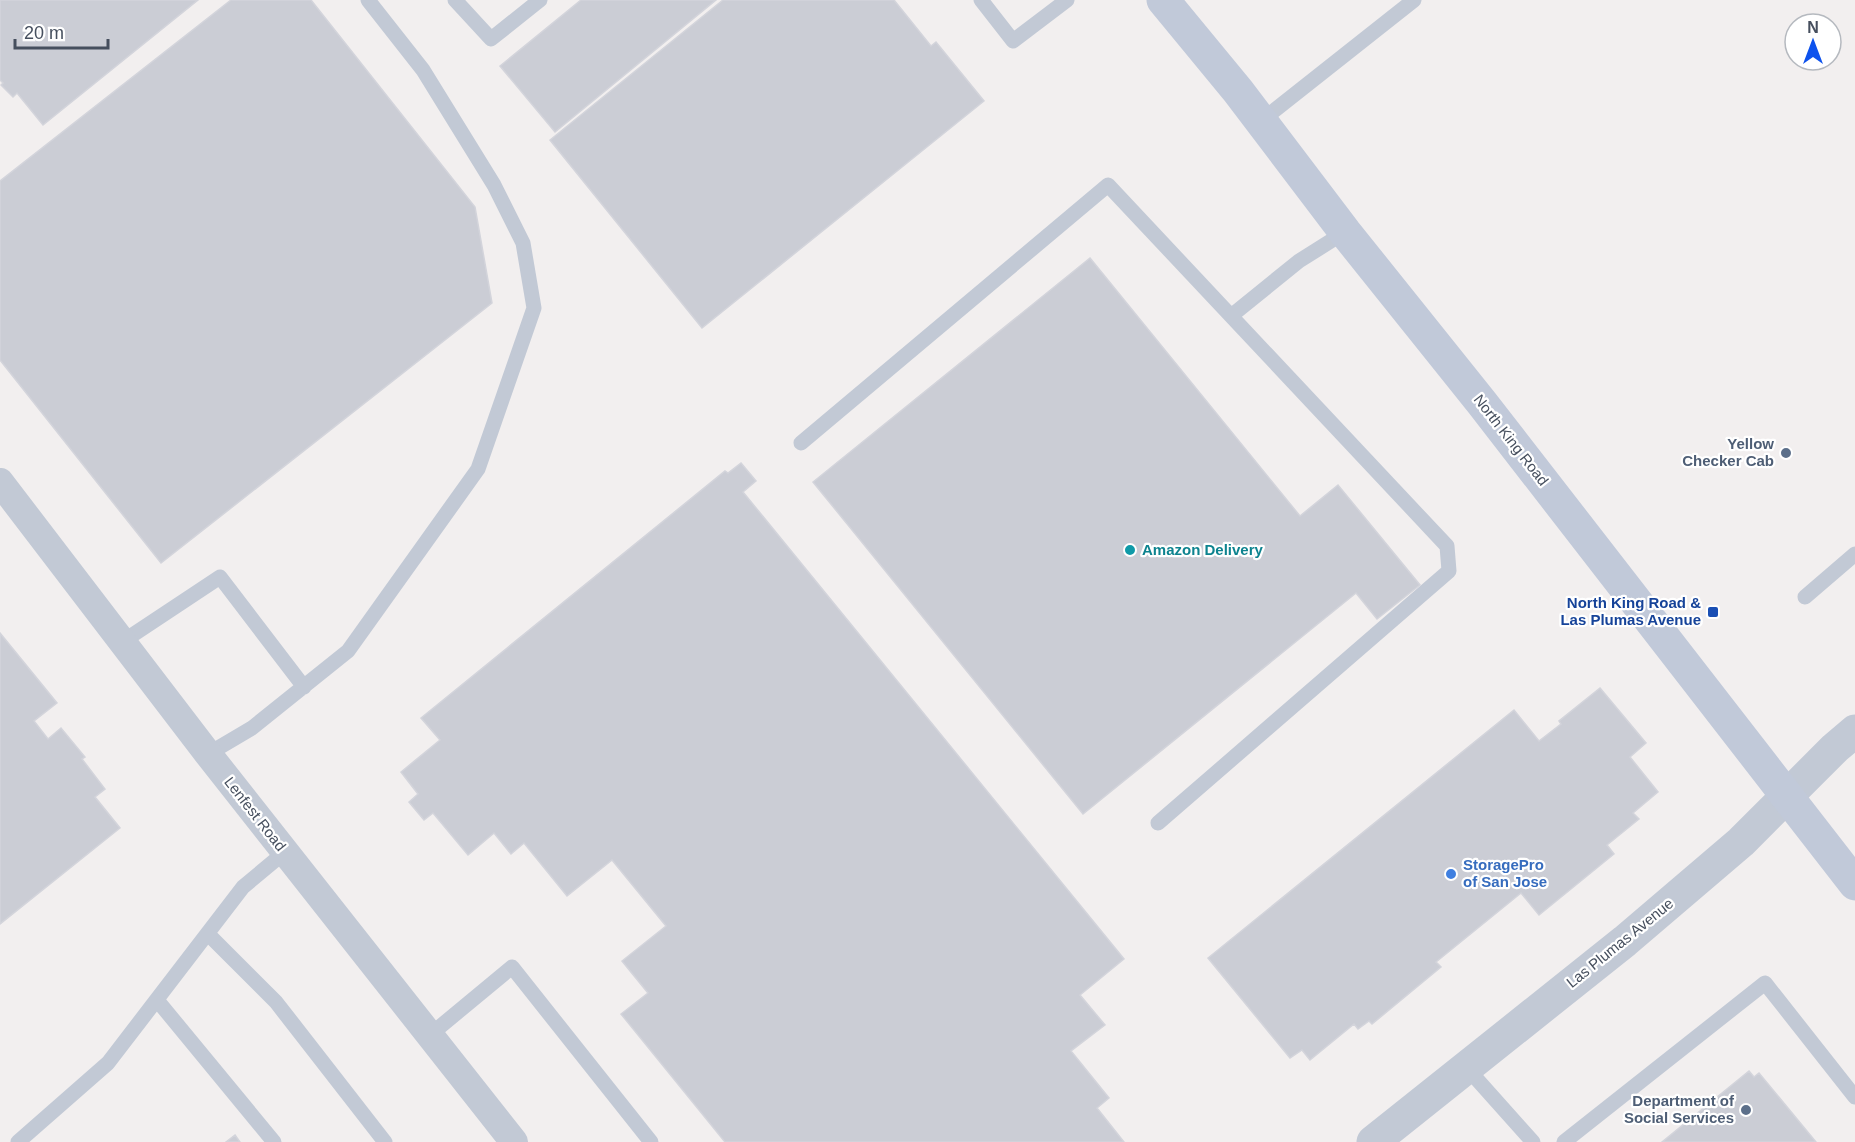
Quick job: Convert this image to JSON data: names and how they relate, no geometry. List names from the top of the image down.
{
  "streets": {
    "main road": ["North King Road"],
    "street": ["Lenfest Road", "Las Plumas Avenue"]
  },
  "crossings": [
    ["North King Road", "Las Plumas Avenue"]
  ],
  "places": {
    "other": [
      "Yellow Checker Cab",
      "Amazon Delivery",
      "StoragePro of San Jose",
      "Department of Social Services"
    ],
    "transit": ["North King Road & Las Plumas Avenue"]
  },
  "scale_bar": "20 m",
  "north": "top"
}
